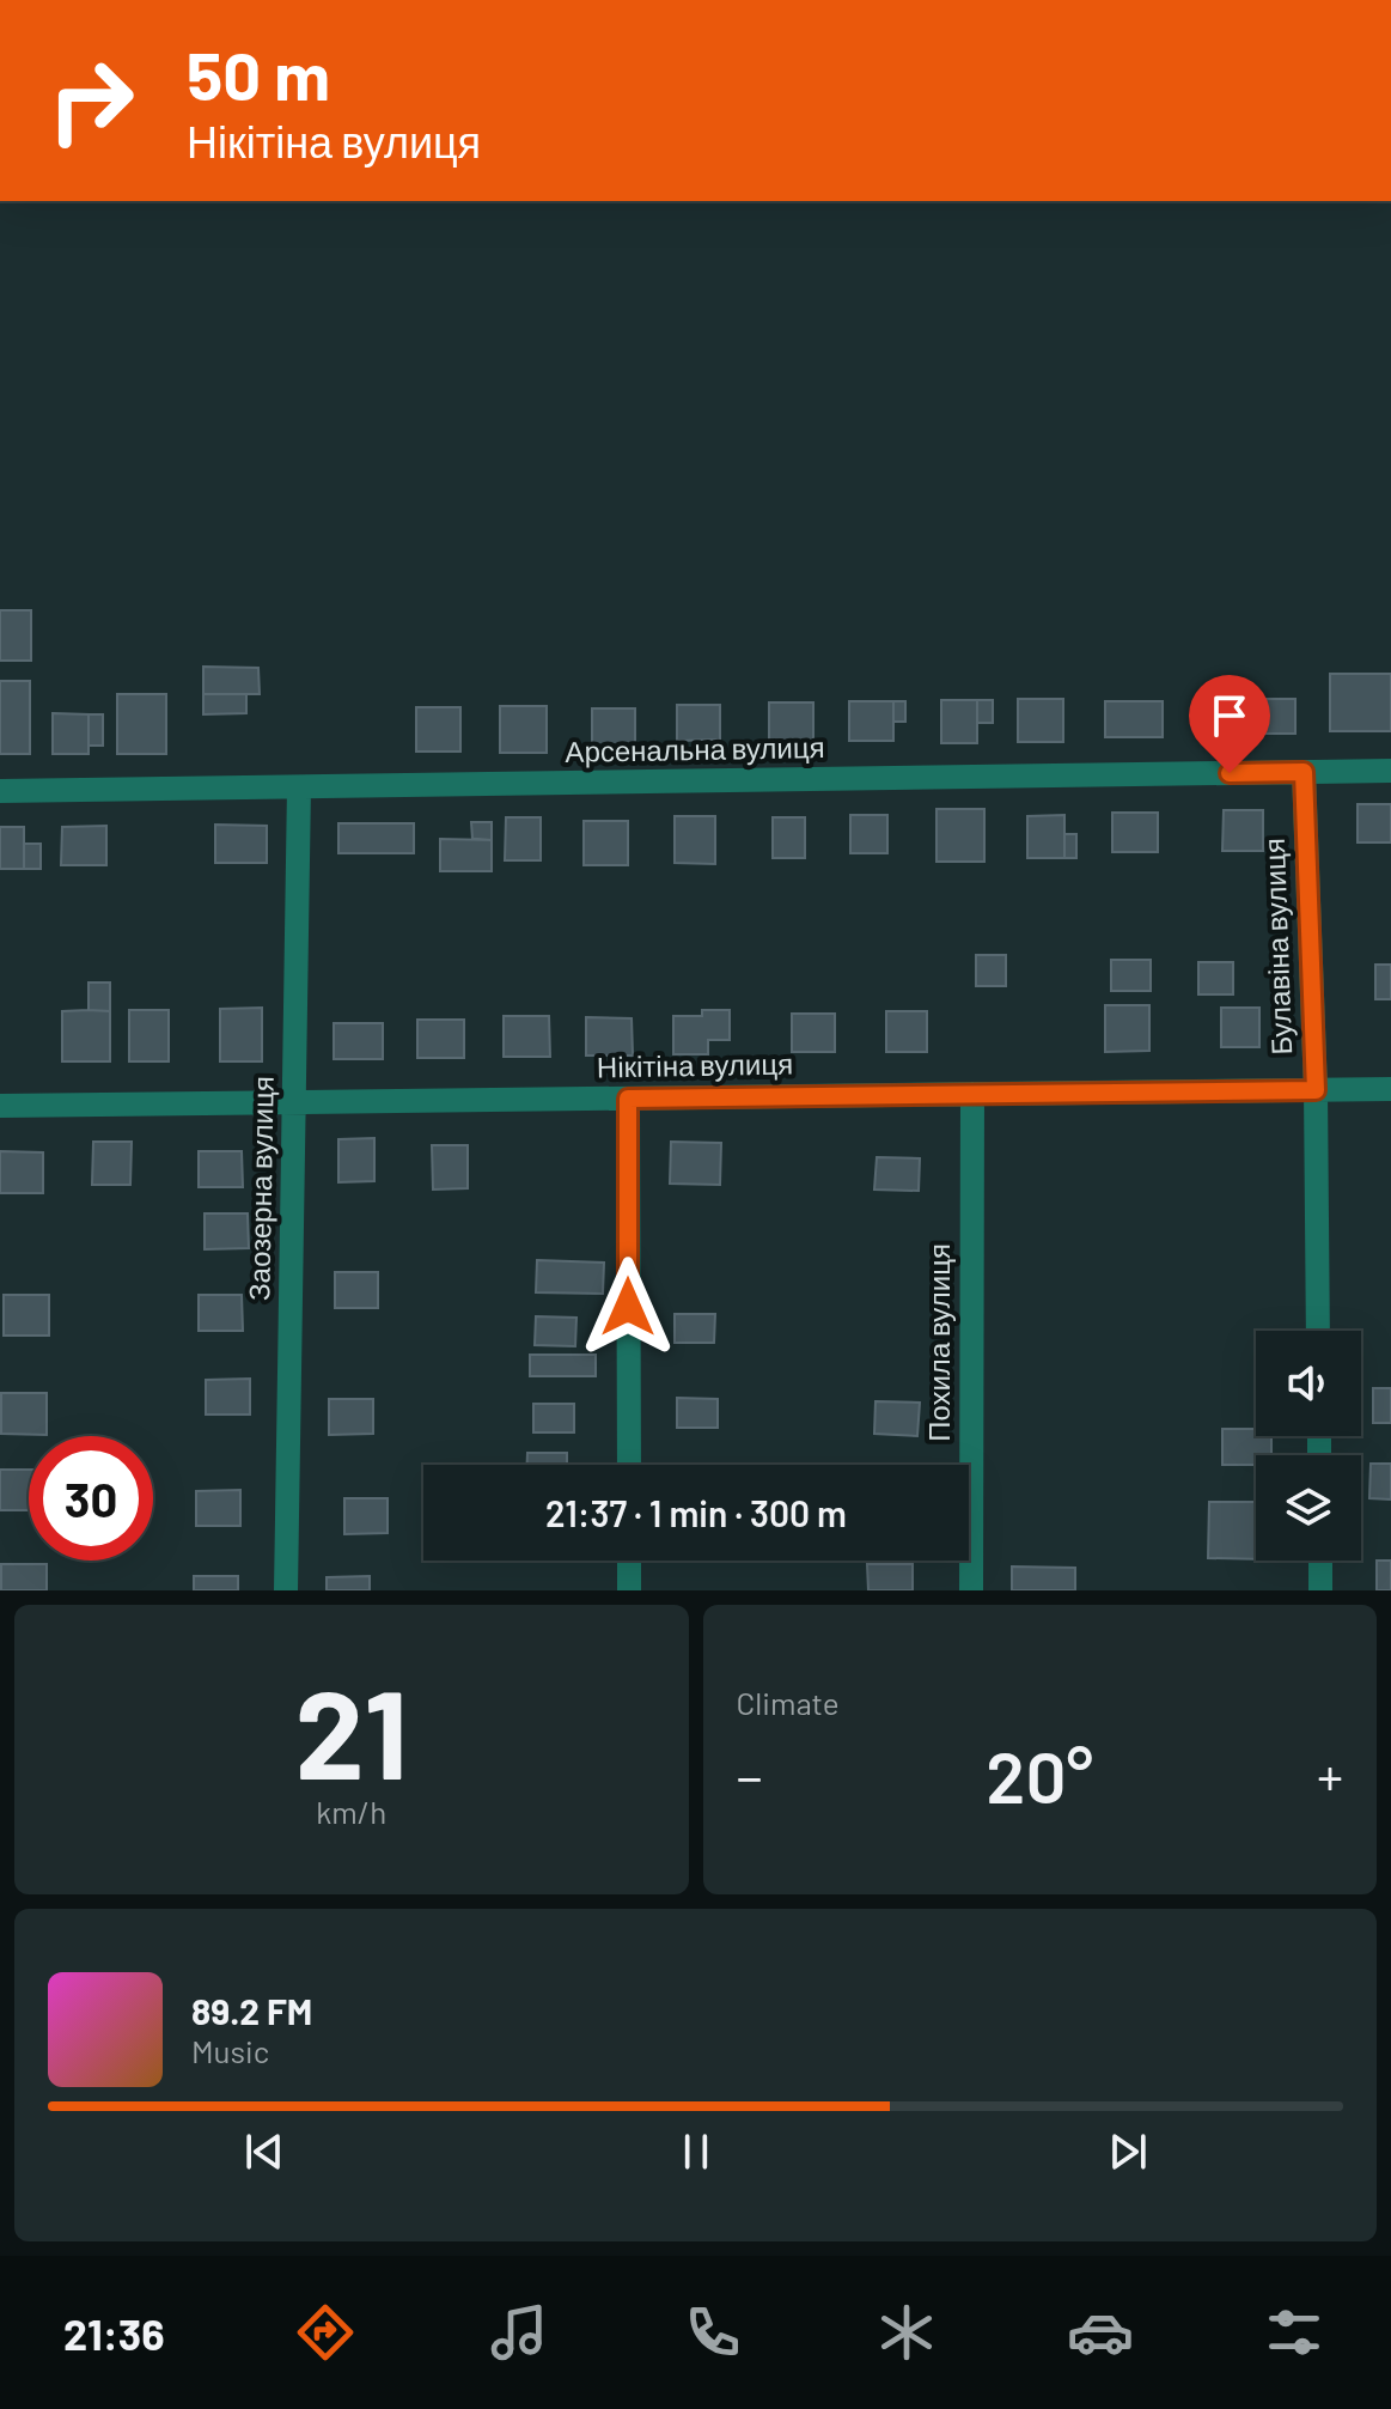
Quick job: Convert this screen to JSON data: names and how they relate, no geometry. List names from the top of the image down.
{
  "streets": {
    "street": [
      "Арсенальна вулиця",
      "Булавіна вулиця",
      "Нікітіна вулиця",
      "Заозерна вулиця",
      "Похила вулиця"
    ]
  },
  "crossings": [
    ["Арсенальна вулиця", "Булавіна вулиця"],
    ["Арсенальна вулиця", "Заозерна вулиця"],
    ["Булавіна вулиця", "Нікітіна вулиця"],
    ["Нікітіна вулиця", "Заозерна вулиця"],
    ["Нікітіна вулиця", "Похила вулиця"]
  ],
  "page": {
    "turn": ["50 m", "Нікітіна вулиця"],
    "limit": "30",
    "trip": "21:37 · 1 min · 300 m",
    "tile": [
      ["21", "km/h"],
      "Climate"
    ],
    "heat": ["−", "20°", "+"],
    "song": ["89.2 FM", "Music"],
    "tabs": "21:36"
  }
}
